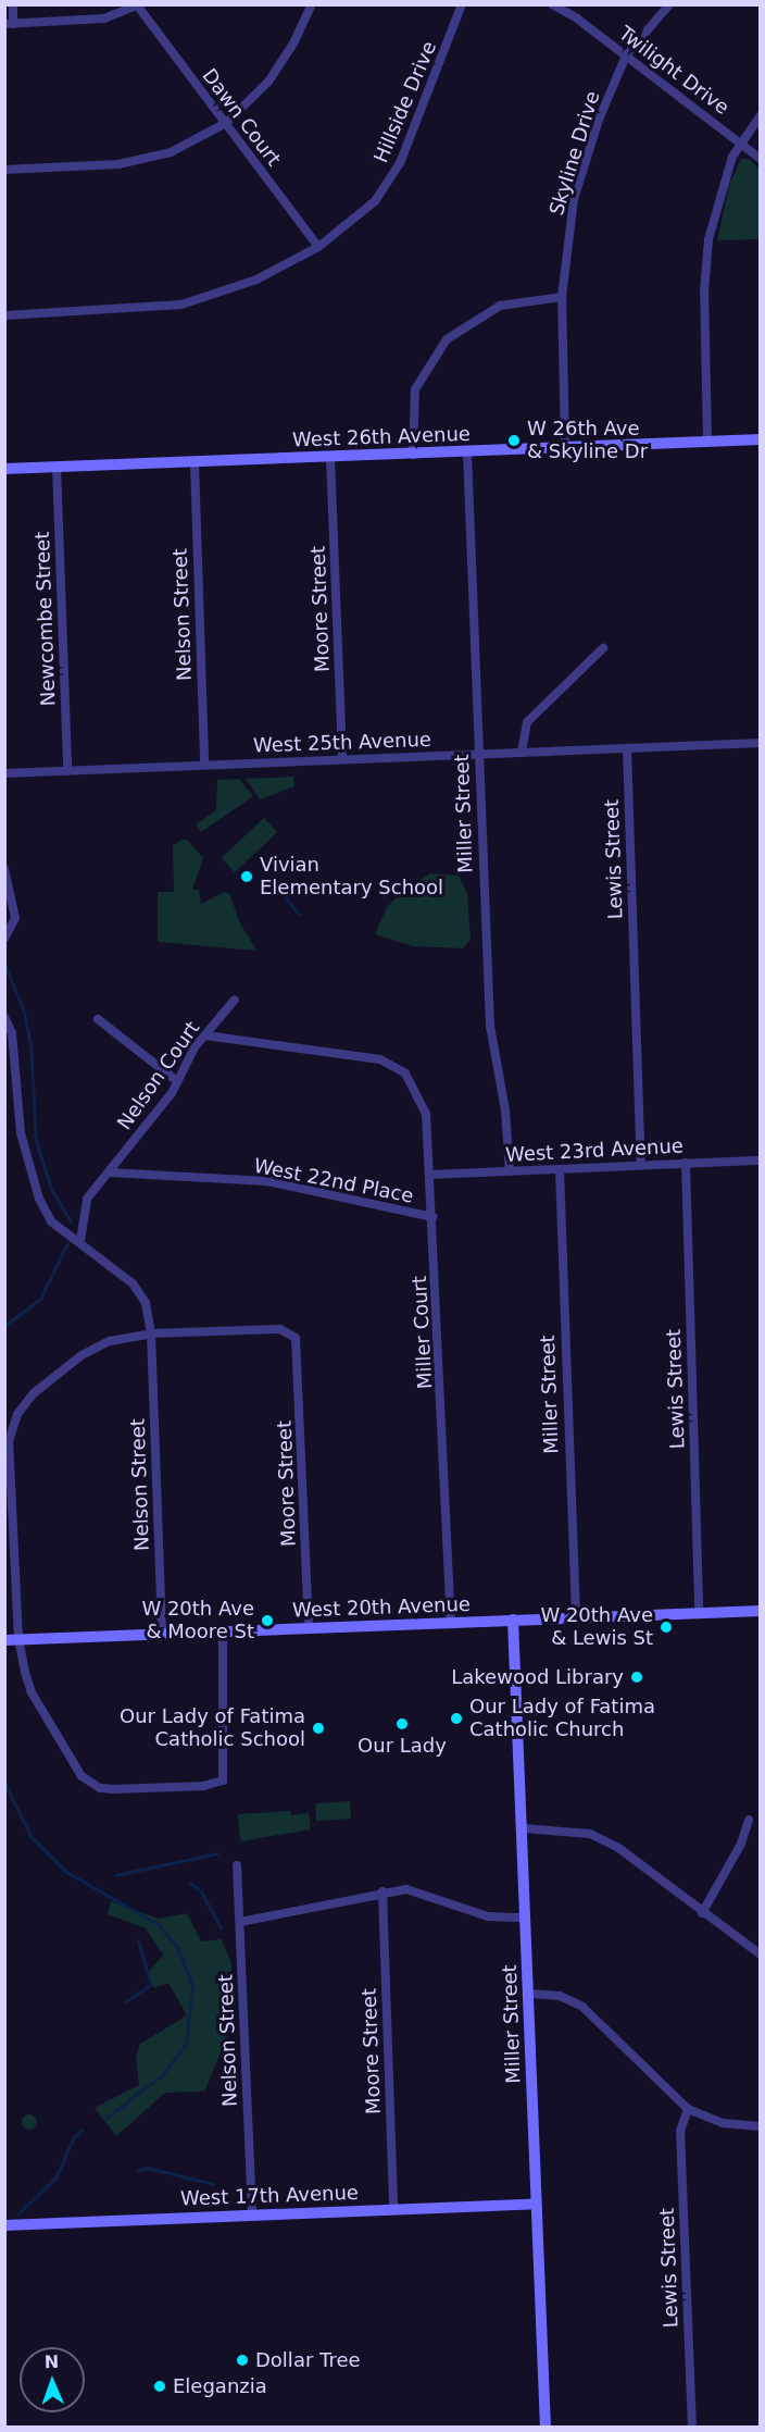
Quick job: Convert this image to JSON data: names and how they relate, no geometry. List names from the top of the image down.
{
  "streets": {
    "street": [
      "Twilight Drive",
      "Hillside Drive",
      "Dawn Court",
      "Skyline Drive",
      "West 26th Avenue",
      "Moore Street",
      "Nelson Street",
      "Newcombe Street",
      "West 25th Avenue",
      "Miller Street",
      "Lewis Street",
      "Nelson Court",
      "West 23rd Avenue",
      "West 22nd Place",
      "Miller Court",
      "West 20th Avenue",
      "West 17th Avenue"
    ]
  },
  "crossings": [
    ["Twilight Drive", "Skyline Drive"],
    ["Hillside Drive", "Dawn Court"],
    ["Skyline Drive", "West 26th Avenue"],
    ["West 26th Avenue", "Moore Street"],
    ["West 26th Avenue", "Nelson Street"],
    ["West 26th Avenue", "Newcombe Street"],
    ["West 26th Avenue", "Miller Street"],
    ["Moore Street", "Nelson Street"],
    ["Moore Street", "West 25th Avenue"],
    ["Moore Street", "West 20th Avenue"],
    ["Moore Street", "West 17th Avenue"],
    ["Nelson Street", "West 25th Avenue"],
    ["Nelson Street", "Nelson Court"],
    ["Nelson Street", "West 20th Avenue"],
    ["Nelson Street", "West 17th Avenue"],
    ["Newcombe Street", "West 25th Avenue"],
    ["West 25th Avenue", "Miller Street"],
    ["West 25th Avenue", "Lewis Street"],
    ["Miller Street", "West 23rd Avenue"],
    ["Miller Street", "West 20th Avenue"],
    ["Miller Street", "West 17th Avenue"],
    ["Lewis Street", "West 23rd Avenue"],
    ["Lewis Street", "West 20th Avenue"],
    ["Nelson Court", "West 22nd Place"],
    ["Nelson Court", "Miller Court"],
    ["West 23rd Avenue", "Miller Court"],
    ["West 22nd Place", "Miller Court"],
    ["Miller Court", "West 20th Avenue"]
  ],
  "places": [
    "W 26th Ave & Skyline Dr",
    "Vivian Elementary School",
    "W 20th Ave & Moore St",
    "W 20th Ave & Lewis St",
    "Lakewood Library",
    "Our Lady of Fatima Catholic Church",
    "Our Lady",
    "Our Lady of Fatima Catholic School",
    "Dollar Tree",
    "Eleganzia"
  ],
  "north": "top"
}
